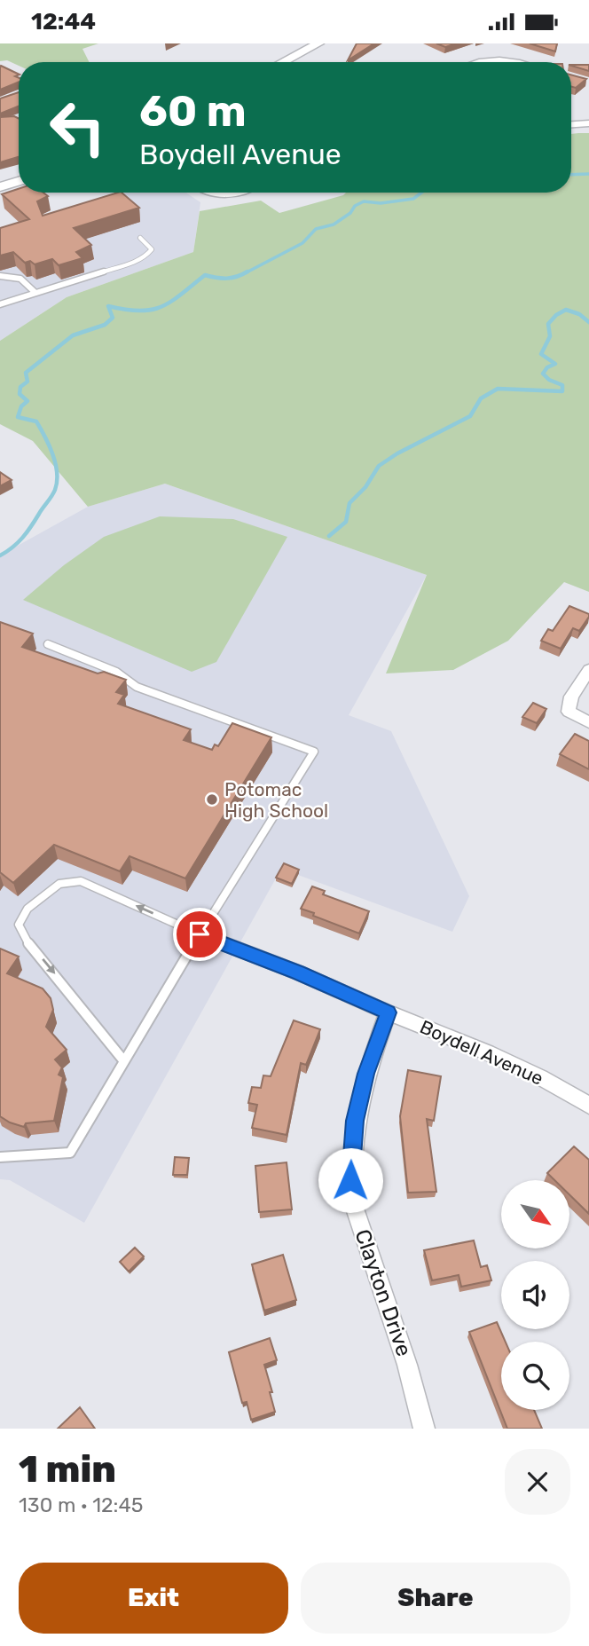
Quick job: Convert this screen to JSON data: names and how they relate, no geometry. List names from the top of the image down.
{
  "streets": {
    "street": ["Boydell Avenue", "Clayton Drive"]
  },
  "crossings": [
    ["Boydell Avenue", "Clayton Drive"]
  ],
  "places": ["Potomac High School"],
  "north": "bottom right",
  "page": {
    "status": "12:44",
    "turn": ["60 m", "Boydell Avenue"],
    "heading": ["1 min", "130 m · 12:45"],
    "buttons": ["Exit", "Share"]
  }
}
